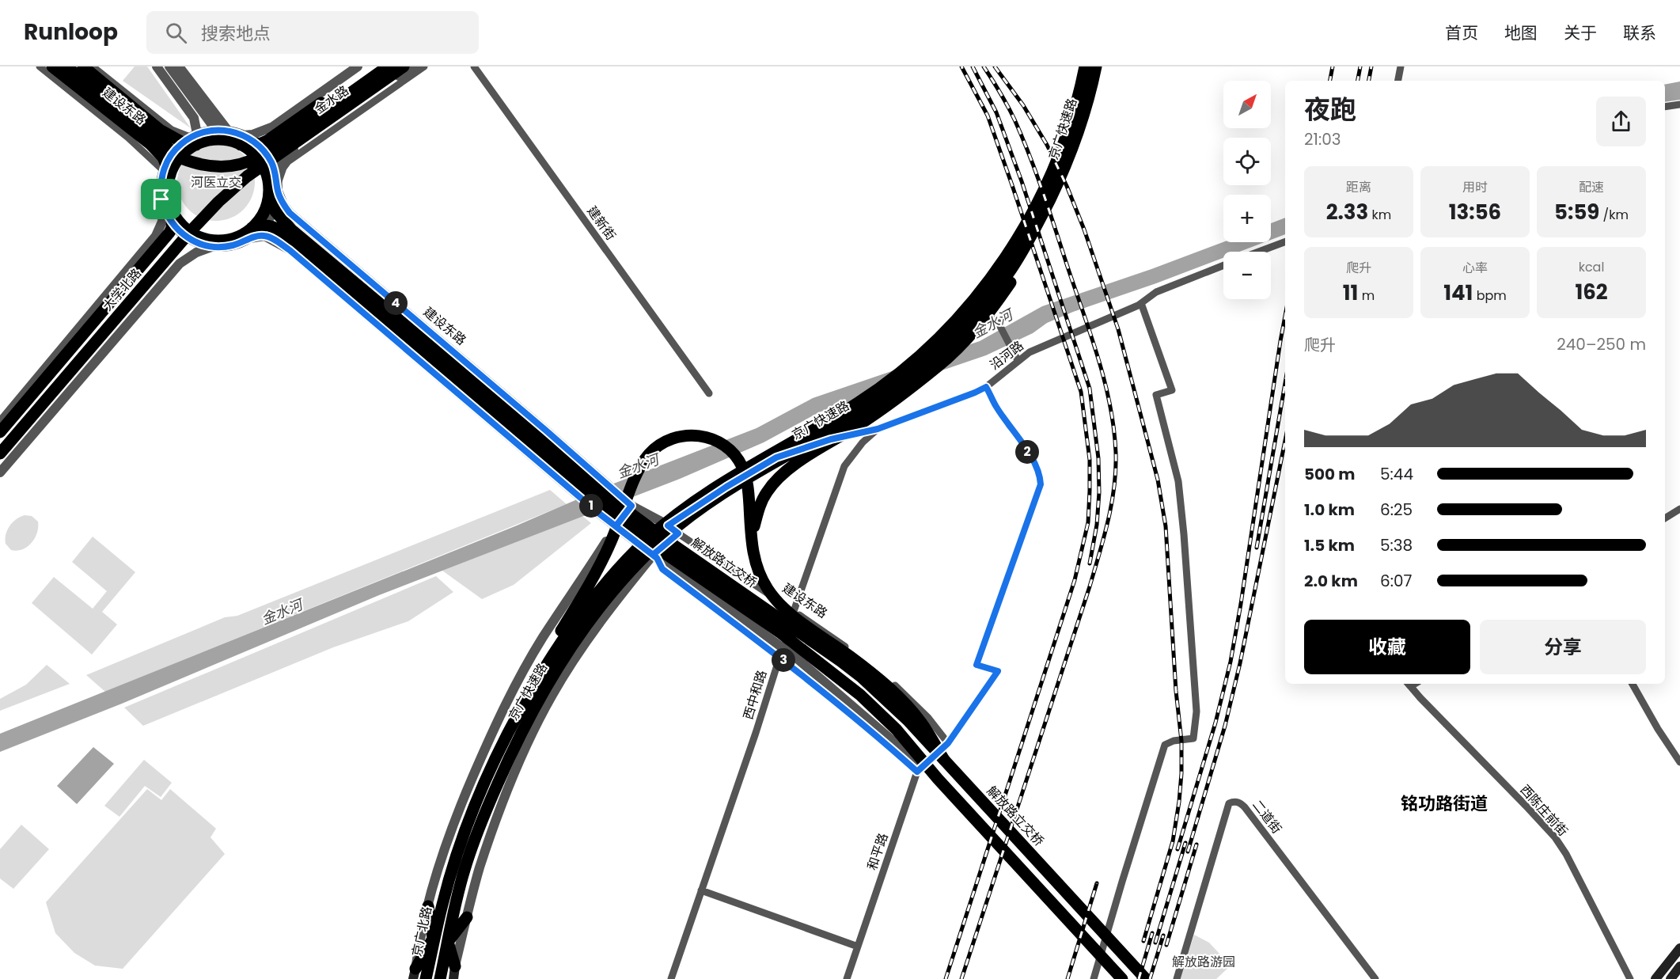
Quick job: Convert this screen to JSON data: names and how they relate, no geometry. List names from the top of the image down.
{
  "streets": {
    "main road": [
      "金水路",
      "建设东路",
      "京广快速路",
      "大学北路",
      "解放路立交桥",
      "京广北路"
    ],
    "street": [
      "建新街",
      "沿河路",
      "西中和路",
      "西陈庄前街",
      "二道街",
      "和平路"
    ]
  },
  "crossings": [
    ["金水路", "大学北路"],
    ["建设东路", "大学北路"],
    ["建设东路", "沿河路"],
    ["建设东路", "解放路立交桥"],
    ["建设东路", "西中和路"],
    ["建设东路", "和平路"],
    ["京广快速路", "京广北路"],
    ["大学北路", "解放路立交桥"],
    ["沿河路", "西中和路"],
    ["沿河路", "和平路"]
  ],
  "districts": ["铭功路街道"],
  "water": ["金水河"],
  "parks": ["河医立交", "解放路游园"],
  "north": "top right",
  "page": {
    "header": "Runloop",
    "search": "搜索地点",
    "nav": [
      "首页",
      "地图",
      "关于",
      "联系"
    ],
    "map_buttons": ["+", "−"],
    "heading": ["夜跑", "21:03"],
    "stats": [
      ["距离", "2.33 km"],
      ["用时", "13:56"],
      ["配速", "5:59 /km"],
      ["爬升", "11 m"],
      ["心率", "141 bpm"],
      ["kcal", "162"]
    ],
    "pins": [
      "4",
      "2",
      "1",
      "3"
    ],
    "chart": ["爬升", "240–250 m"],
    "list": [
      {
        "name": "500 m",
        "note": "5:44"
      },
      {
        "name": "1.0 km",
        "note": "6:25"
      },
      {
        "name": "1.5 km",
        "note": "5:38"
      },
      {
        "name": "2.0 km",
        "note": "6:07"
      }
    ],
    "buttons": ["收藏", "分享"]
  }
}
